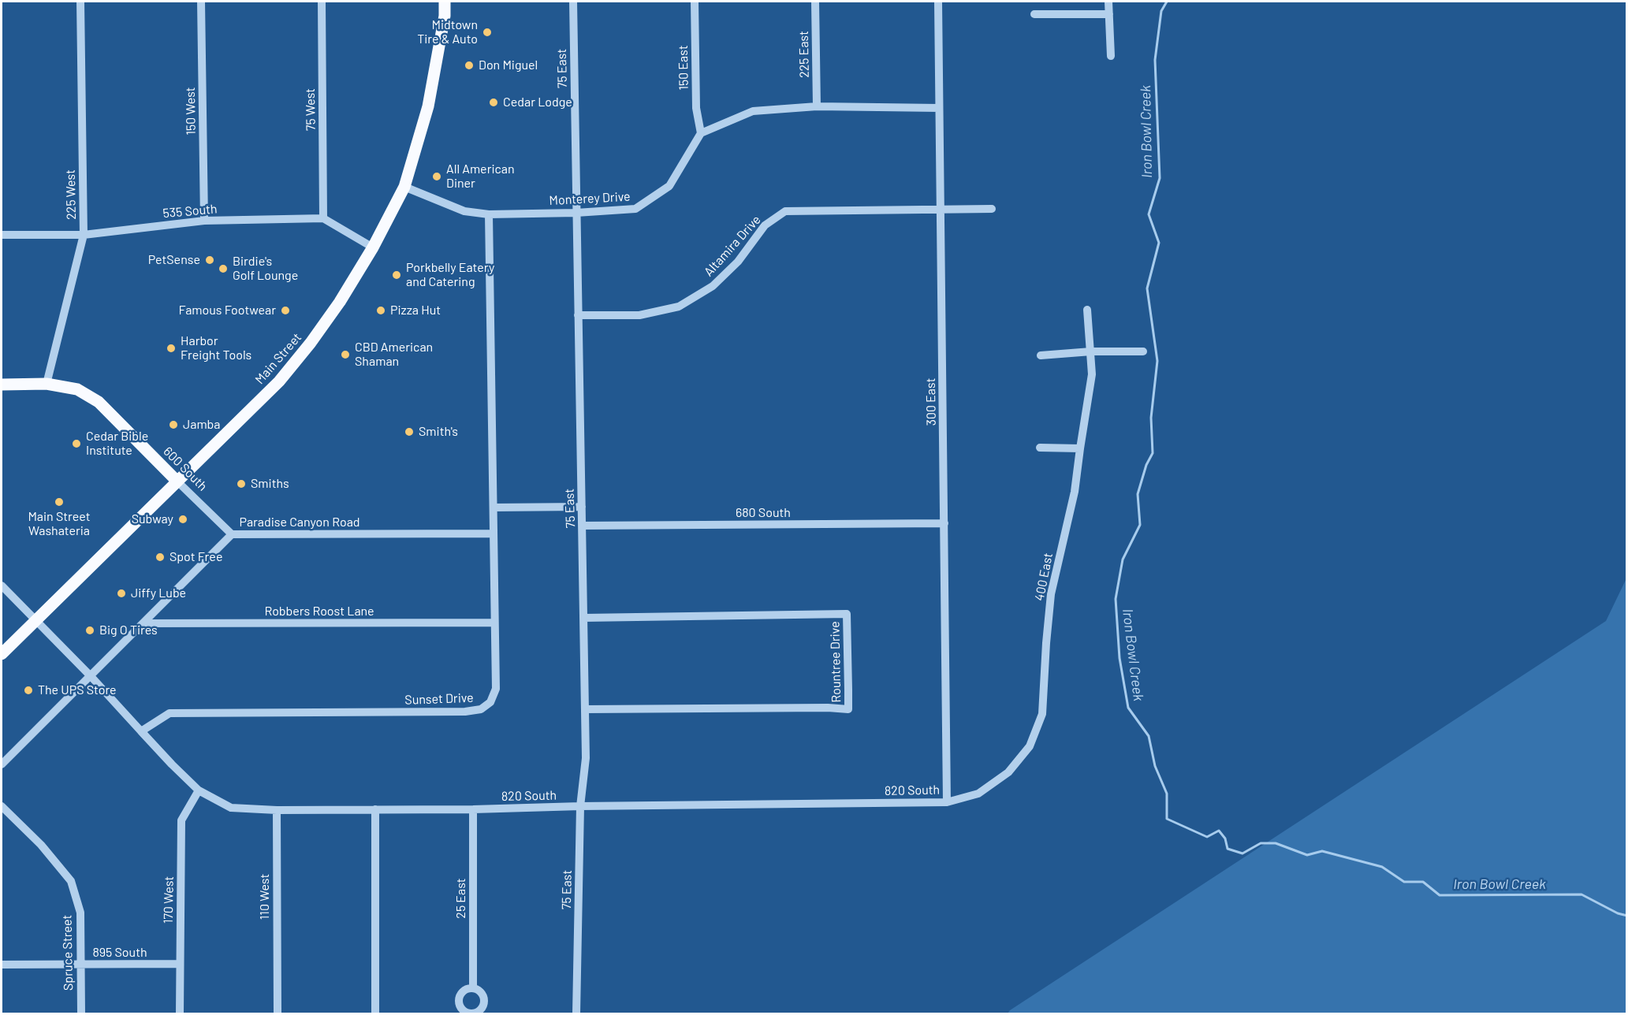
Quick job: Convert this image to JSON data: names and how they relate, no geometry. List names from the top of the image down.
{
  "streets": {
    "main road": ["Main Street", "600 South"],
    "street": [
      "225 East",
      "150 East",
      "75 East",
      "75 West",
      "150 West",
      "225 West",
      "Monterey Drive",
      "535 South",
      "Altamira Drive",
      "300 East",
      "680 South",
      "Paradise Canyon Road",
      "400 East",
      "Robbers Roost Lane",
      "Rountree Drive",
      "Sunset Drive",
      "820 South",
      "110 West",
      "25 East",
      "170 West",
      "Spruce Street",
      "895 South"
    ]
  },
  "crossings": [
    ["150 East", "Monterey Drive"],
    ["75 East", "Monterey Drive"],
    ["75 East", "Altamira Drive"],
    ["75 East", "680 South"],
    ["75 East", "Rountree Drive"],
    ["75 East", "820 South"],
    ["75 West", "535 South"],
    ["150 West", "535 South"],
    ["225 West", "535 South"],
    ["225 West", "600 South"],
    ["Monterey Drive", "Main Street"],
    ["Monterey Drive", "Sunset Drive"],
    ["Altamira Drive", "300 East"],
    ["Main Street", "600 South"],
    ["300 East", "680 South"],
    ["300 East", "400 East"],
    ["300 East", "820 South"],
    ["600 South", "Paradise Canyon Road"],
    ["Paradise Canyon Road", "Robbers Roost Lane"],
    ["Paradise Canyon Road", "Sunset Drive"],
    ["400 East", "820 South"],
    ["Robbers Roost Lane", "Sunset Drive"],
    ["Sunset Drive", "820 South"],
    ["820 South", "110 West"],
    ["820 South", "25 East"],
    ["820 South", "170 West"],
    ["170 West", "895 South"],
    ["Spruce Street", "895 South"]
  ],
  "water": ["Iron Bowl Creek"],
  "places": [
    "Midtown Tire & Auto",
    "Don Miguel",
    "Cedar Lodge",
    "All American Diner",
    "PetSense",
    "Birdie's Golf Lounge",
    "Porkbelly Eatery and Catering",
    "Famous Footwear",
    "Pizza Hut",
    "Harbor Freight Tools",
    "CBD American Shaman",
    "Jamba",
    "Smith's",
    "Cedar Bible Institute",
    "Smiths",
    "Main Street Washateria",
    "Subway",
    "Spot Free",
    "Jiffy Lube",
    "Big O Tires",
    "The UPS Store"
  ]
}
